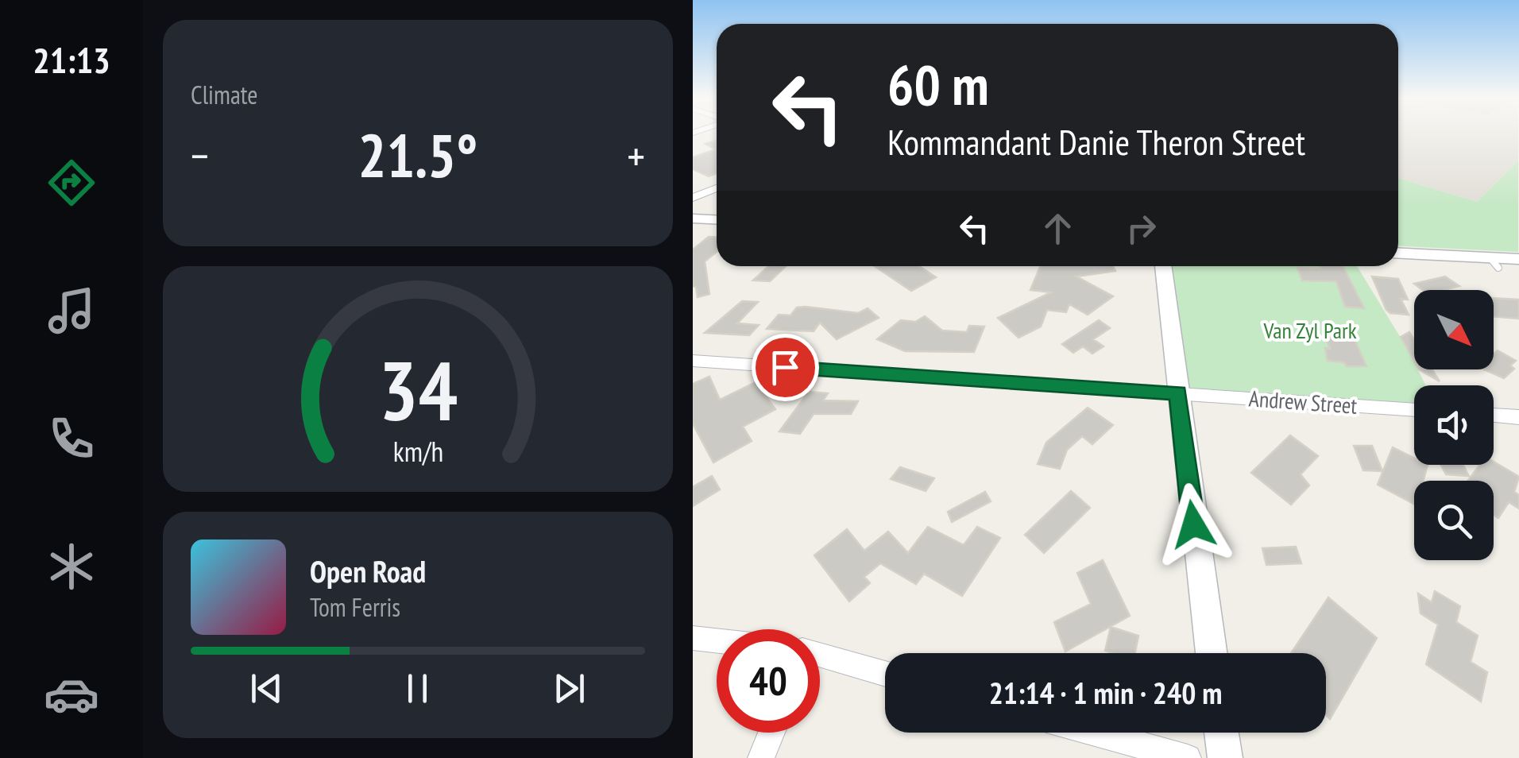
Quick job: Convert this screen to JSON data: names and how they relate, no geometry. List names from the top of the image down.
{
  "streets": {
    "street": ["Andrew Street"]
  },
  "parks": ["Van Zyl Park"],
  "north": "bottom right",
  "page": {
    "tabs": "21:13",
    "tile": "Climate",
    "turn": ["60 m", "Kommandant Danie Theron Street"],
    "heat": ["−", "21.5°", "+"],
    "song": ["Open Road", "Tom Ferris"],
    "limit": "40",
    "trip": "21:14 · 1 min · 240 m",
    "gauge": ["34", "km/h"]
  }
}
